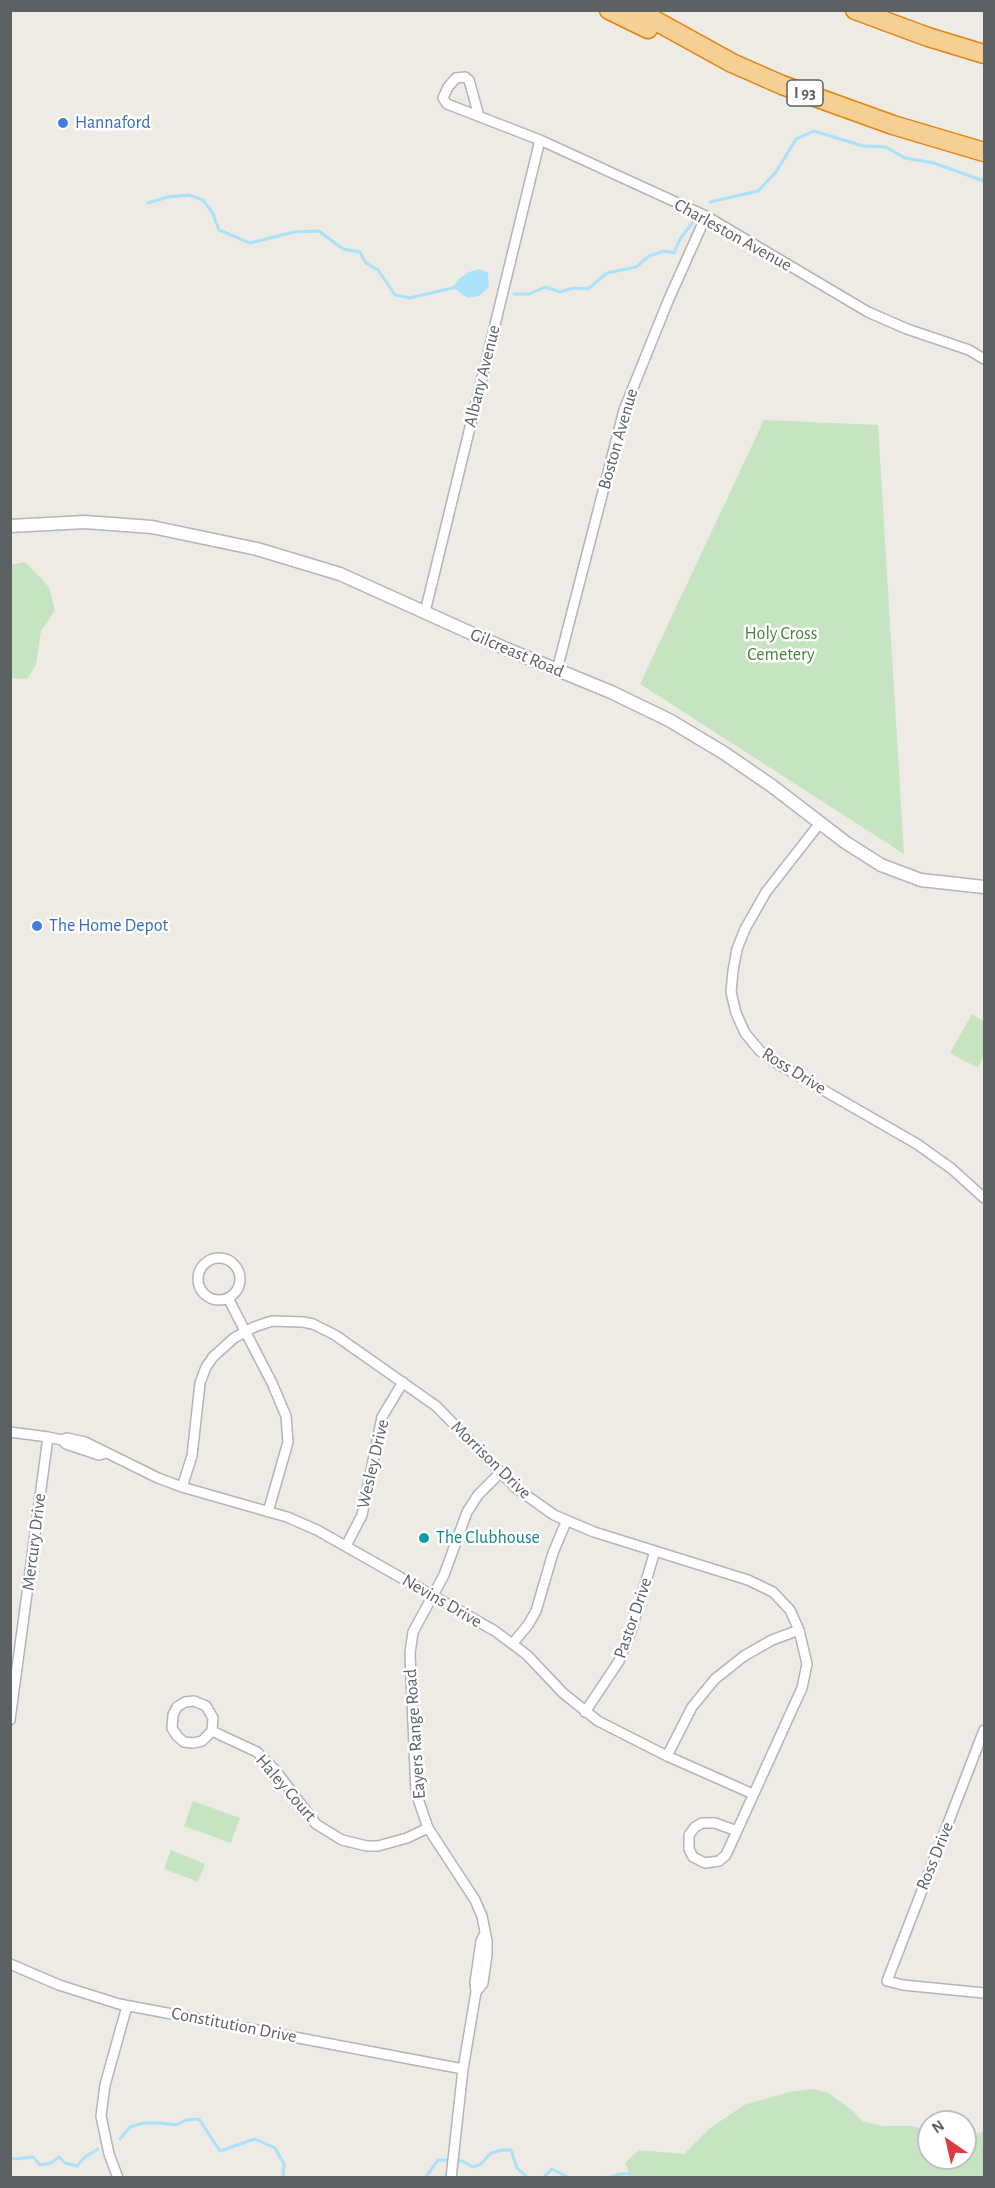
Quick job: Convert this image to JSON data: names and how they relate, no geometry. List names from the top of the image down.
{
  "streets": {
    "highway": ["I 93"],
    "street": [
      "Charleston Avenue",
      "Albany Avenue",
      "Boston Avenue",
      "Gilcreast Road",
      "Ross Drive",
      "Morrison Drive",
      "Wesley Drive",
      "Mercury Drive",
      "Nevins Drive",
      "Pastor Drive",
      "Eayers Range Road",
      "Haley Court",
      "Constitution Drive"
    ]
  },
  "crossings": [
    ["Charleston Avenue", "Albany Avenue"],
    ["Charleston Avenue", "Boston Avenue"],
    ["Albany Avenue", "Gilcreast Road"],
    ["Boston Avenue", "Gilcreast Road"],
    ["Gilcreast Road", "Ross Drive"],
    ["Morrison Drive", "Wesley Drive"],
    ["Morrison Drive", "Nevins Drive"],
    ["Morrison Drive", "Pastor Drive"],
    ["Morrison Drive", "Eayers Range Road"],
    ["Wesley Drive", "Nevins Drive"],
    ["Mercury Drive", "Nevins Drive"],
    ["Nevins Drive", "Pastor Drive"],
    ["Nevins Drive", "Eayers Range Road"],
    ["Eayers Range Road", "Haley Court"],
    ["Eayers Range Road", "Constitution Drive"]
  ],
  "parks": ["Holy Cross Cemetery"],
  "places": ["Hannaford", "The Home Depot", "The Clubhouse"],
  "north": "top left"
}
